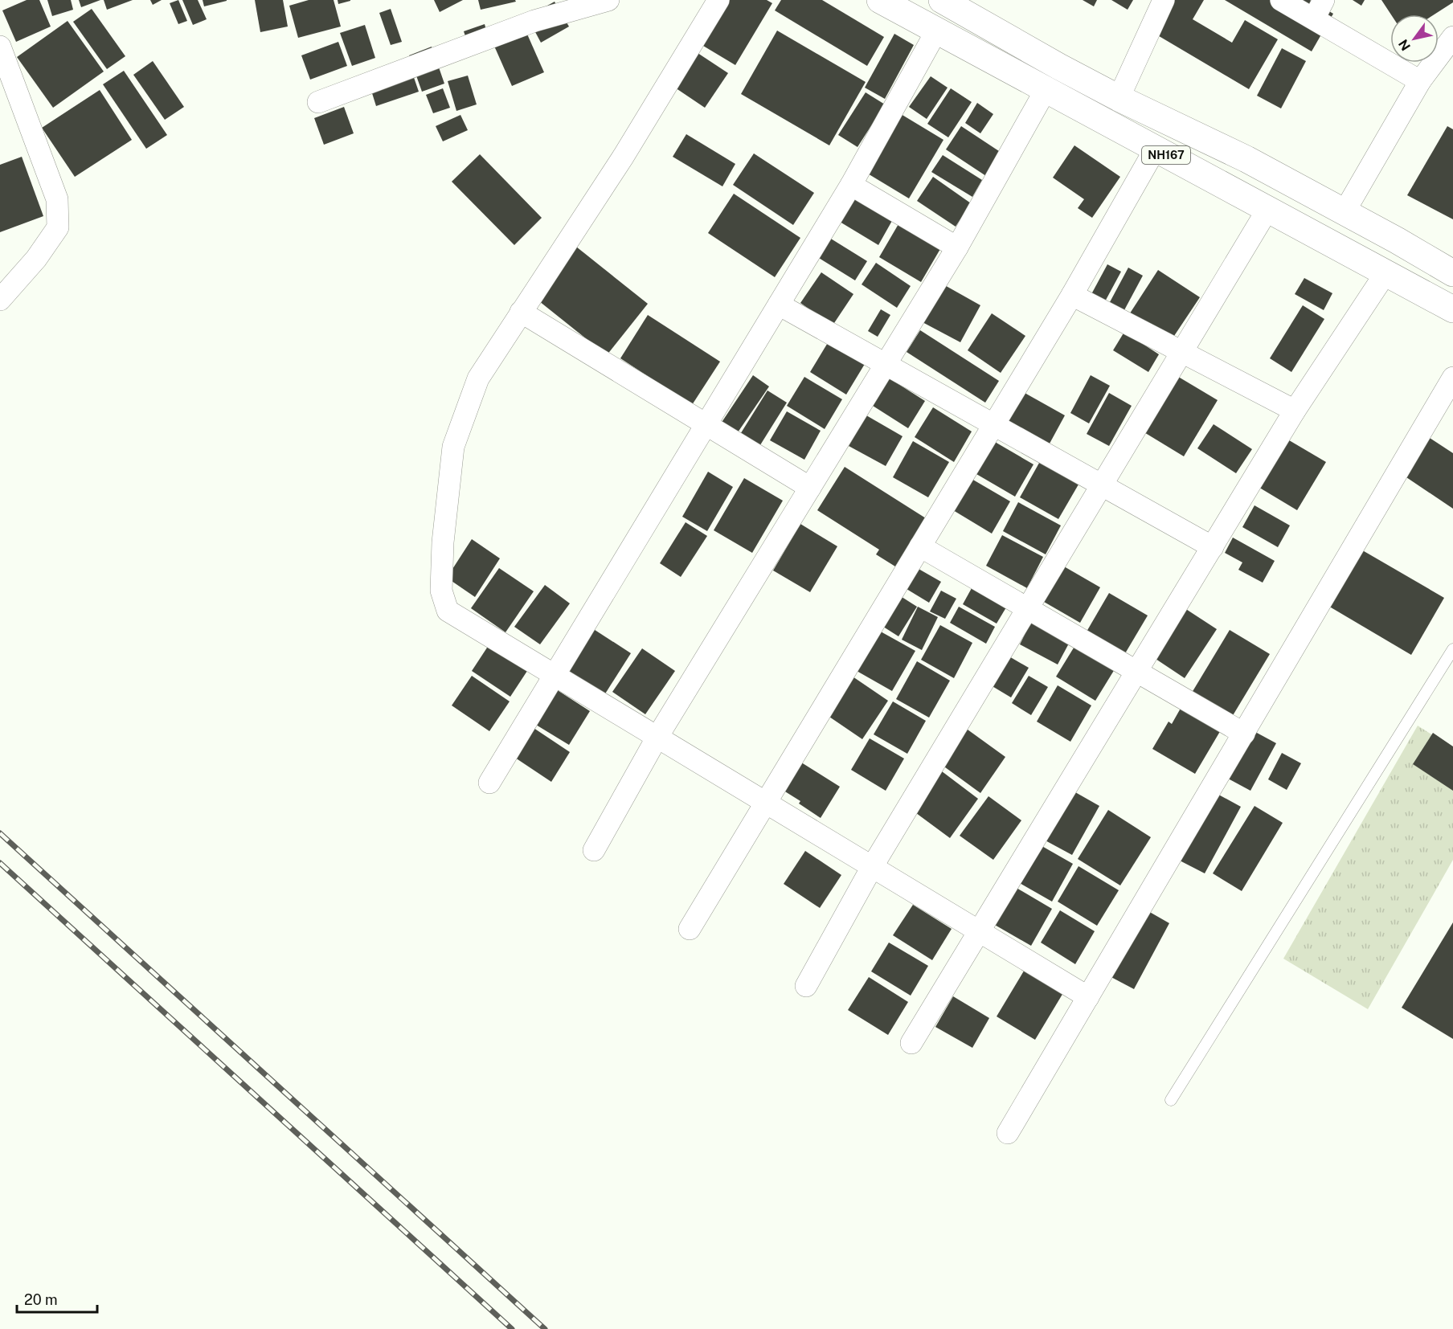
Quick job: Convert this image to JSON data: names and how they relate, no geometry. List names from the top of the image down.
{
  "streets": {
    "highway": ["NH167"]
  },
  "scale_bar": "20 m",
  "north": "bottom left"
}
